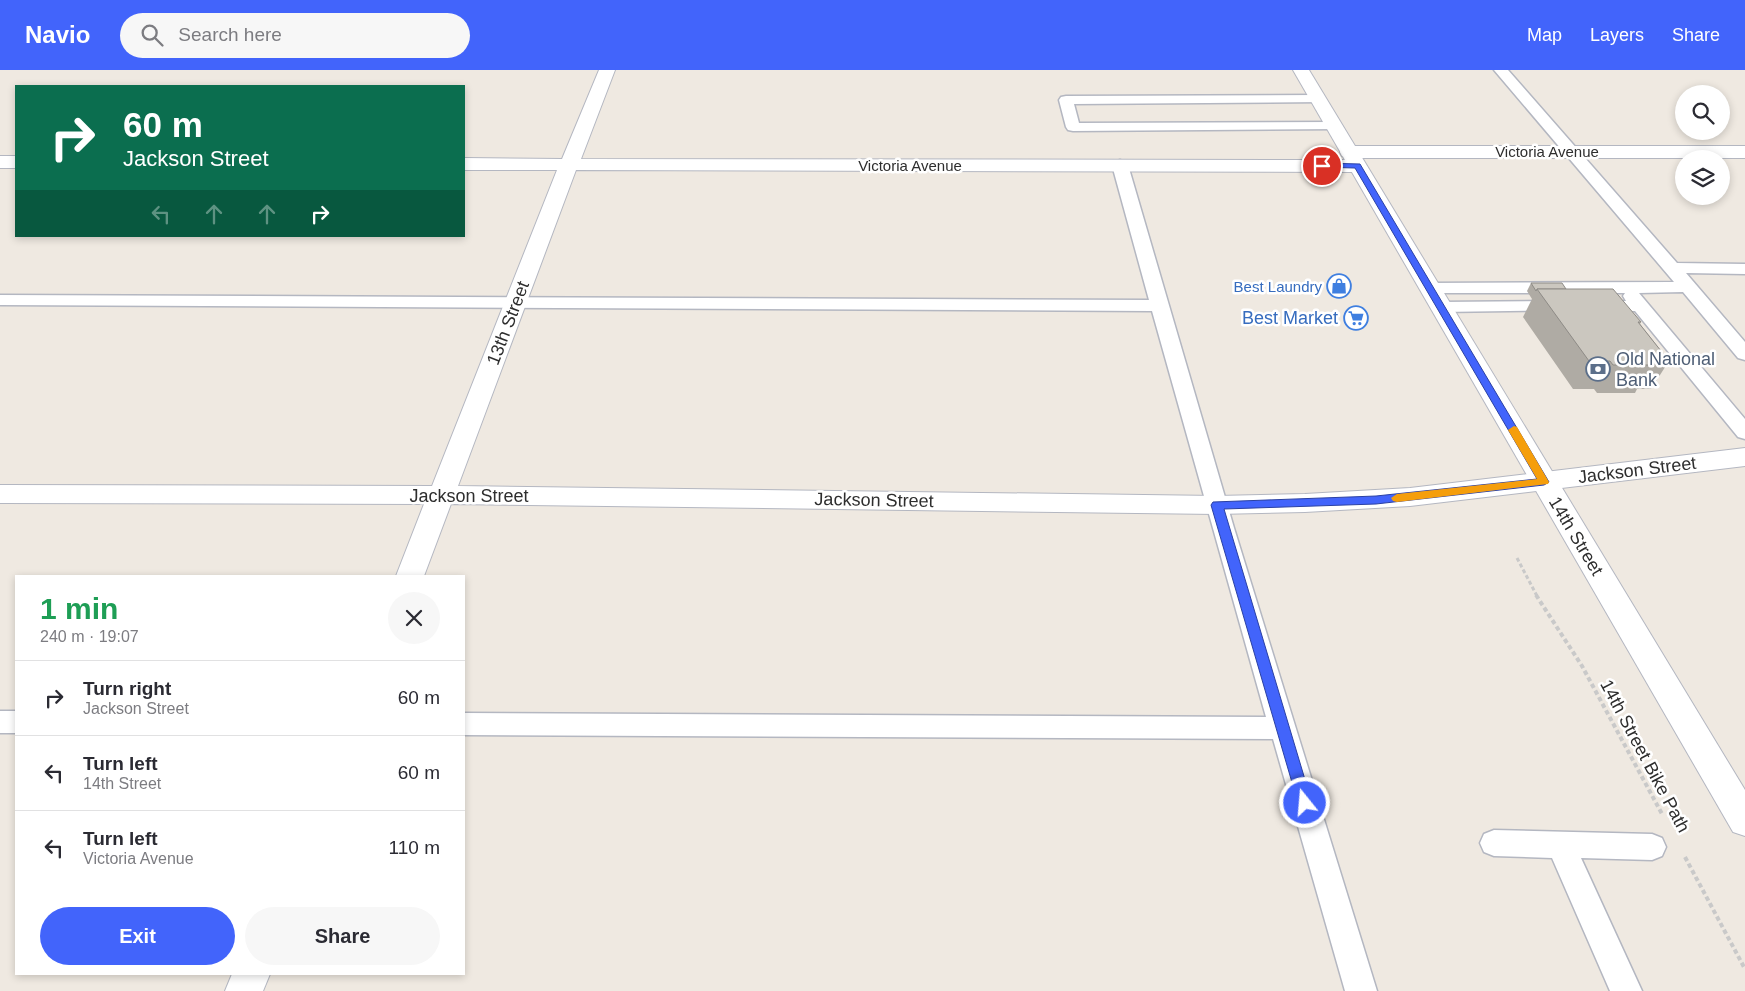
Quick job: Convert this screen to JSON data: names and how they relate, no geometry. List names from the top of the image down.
{
  "streets": {
    "street": [
      "Victoria Avenue",
      "13th Street",
      "Jackson Street",
      "14th Street"
    ],
    "path": ["14th Street Bike Path"]
  },
  "crossings": [
    ["Victoria Avenue", "13th Street"],
    ["Victoria Avenue", "14th Street"],
    ["13th Street", "Jackson Street"],
    ["Jackson Street", "14th Street"]
  ],
  "places": {
    "shop": ["Best Laundry"],
    "supermarket": ["Best Market"],
    "bank": ["Old National Bank"]
  },
  "page": {
    "header": "Navio",
    "search": "Search here",
    "nav": ["Map", "Layers", "Share"],
    "turn": ["60 m", "Jackson Street"],
    "heading": ["1 min", "240 m · 19:07"],
    "list": [
      {
        "name": "Turn right",
        "note": "Jackson Street",
        "value": "60 m"
      },
      {
        "name": "Turn left",
        "note": "14th Street",
        "value": "60 m"
      },
      {
        "name": "Turn left",
        "note": "Victoria Avenue",
        "value": "110 m"
      }
    ],
    "buttons": ["Exit", "Share"]
  }
}
